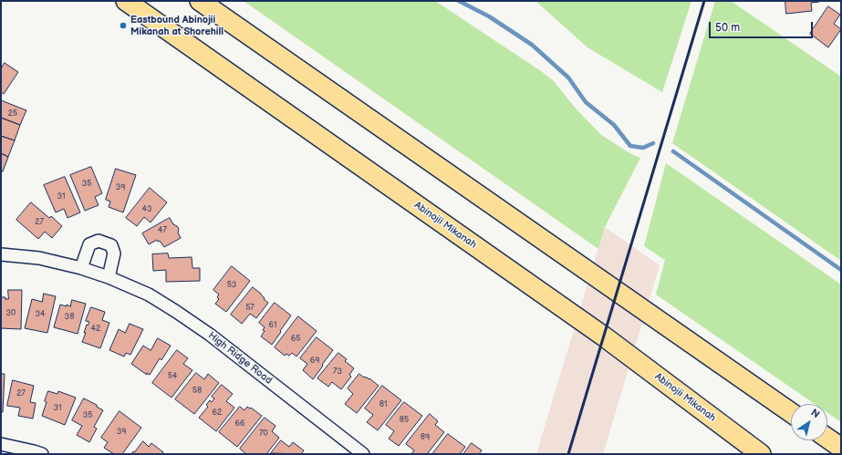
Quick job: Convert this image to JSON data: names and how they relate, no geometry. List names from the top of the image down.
{
  "streets": {
    "main road": ["Abinojii Mikanah"],
    "street": ["High Ridge Road"]
  },
  "places": ["Eastbound Abinojii Mikanah at Shorehill"],
  "house_numbers": [
    "25",
    "35",
    "39",
    "31",
    "43",
    "27",
    "47",
    "53",
    "57",
    "30",
    "34",
    "38",
    "61",
    "42",
    "65",
    "69",
    "73",
    "54",
    "58",
    "27",
    "81",
    "31",
    "62",
    "35",
    "85",
    "66",
    "39",
    "70",
    "89"
  ],
  "scale_bar": "50 m",
  "north": "top right"
}
